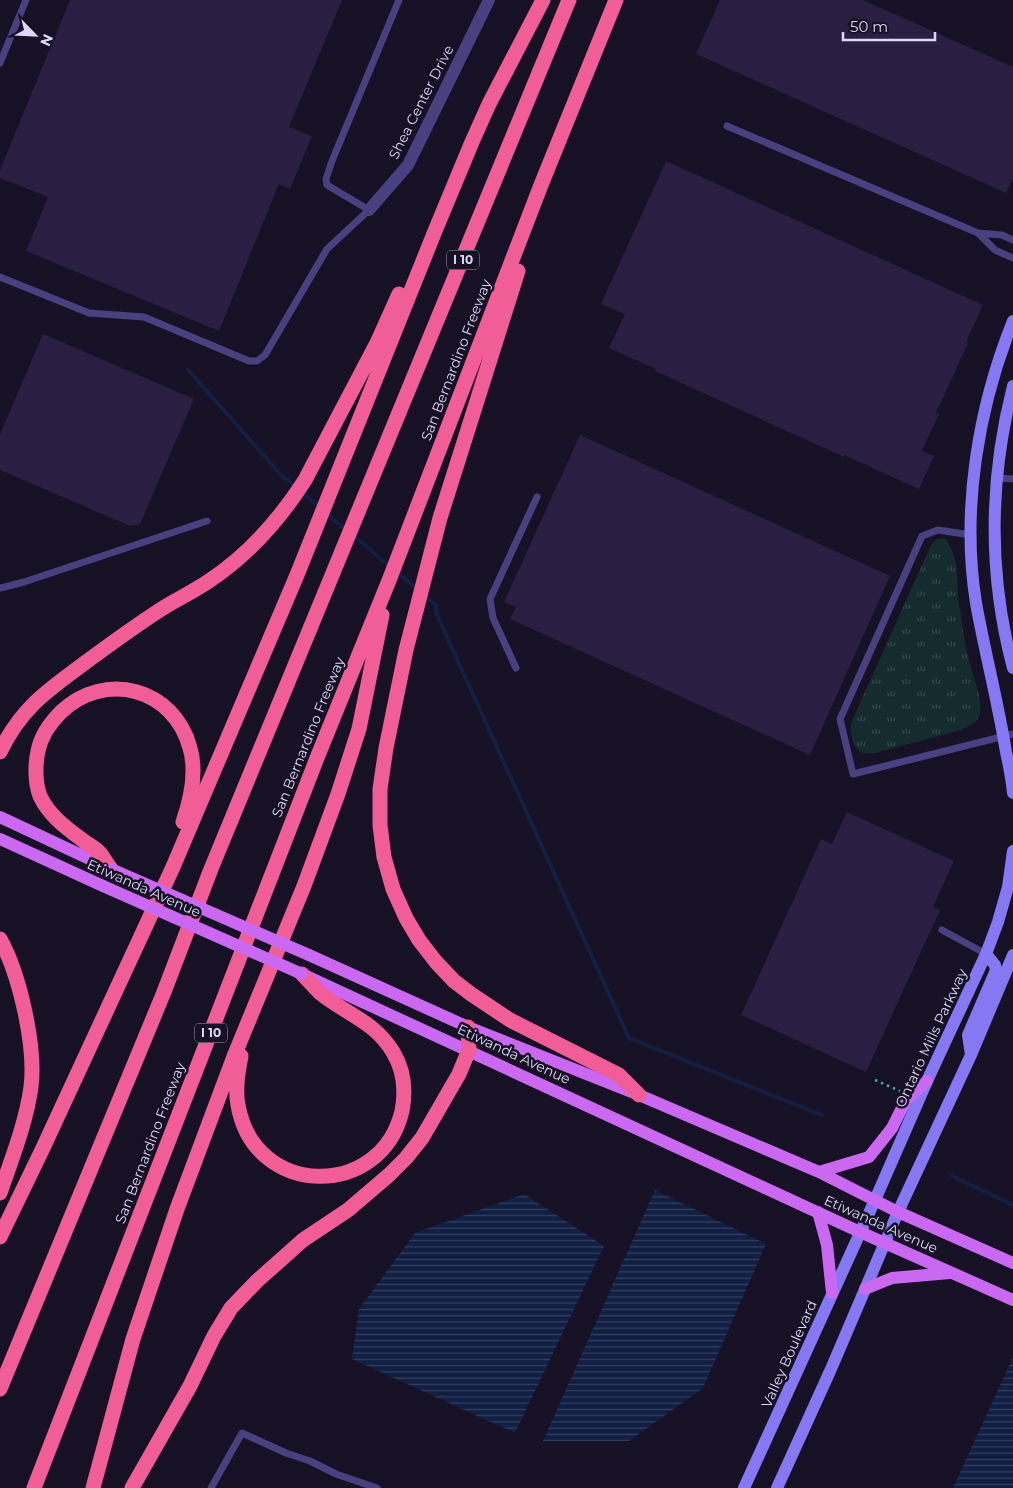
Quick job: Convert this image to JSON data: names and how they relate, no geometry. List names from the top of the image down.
{
  "streets": {
    "highway": ["I 10", "San Bernardino Freeway"],
    "main road": ["Etiwanda Avenue", "Ontario Mills Parkway", "Valley Boulevard"],
    "street": ["Shea Center Drive"]
  },
  "crossings": [
    ["Etiwanda Avenue", "Ontario Mills Parkway"],
    ["Etiwanda Avenue", "Valley Boulevard"],
    ["Ontario Mills Parkway", "Valley Boulevard"]
  ],
  "scale_bar": "50 m",
  "north": "bottom right"
}
